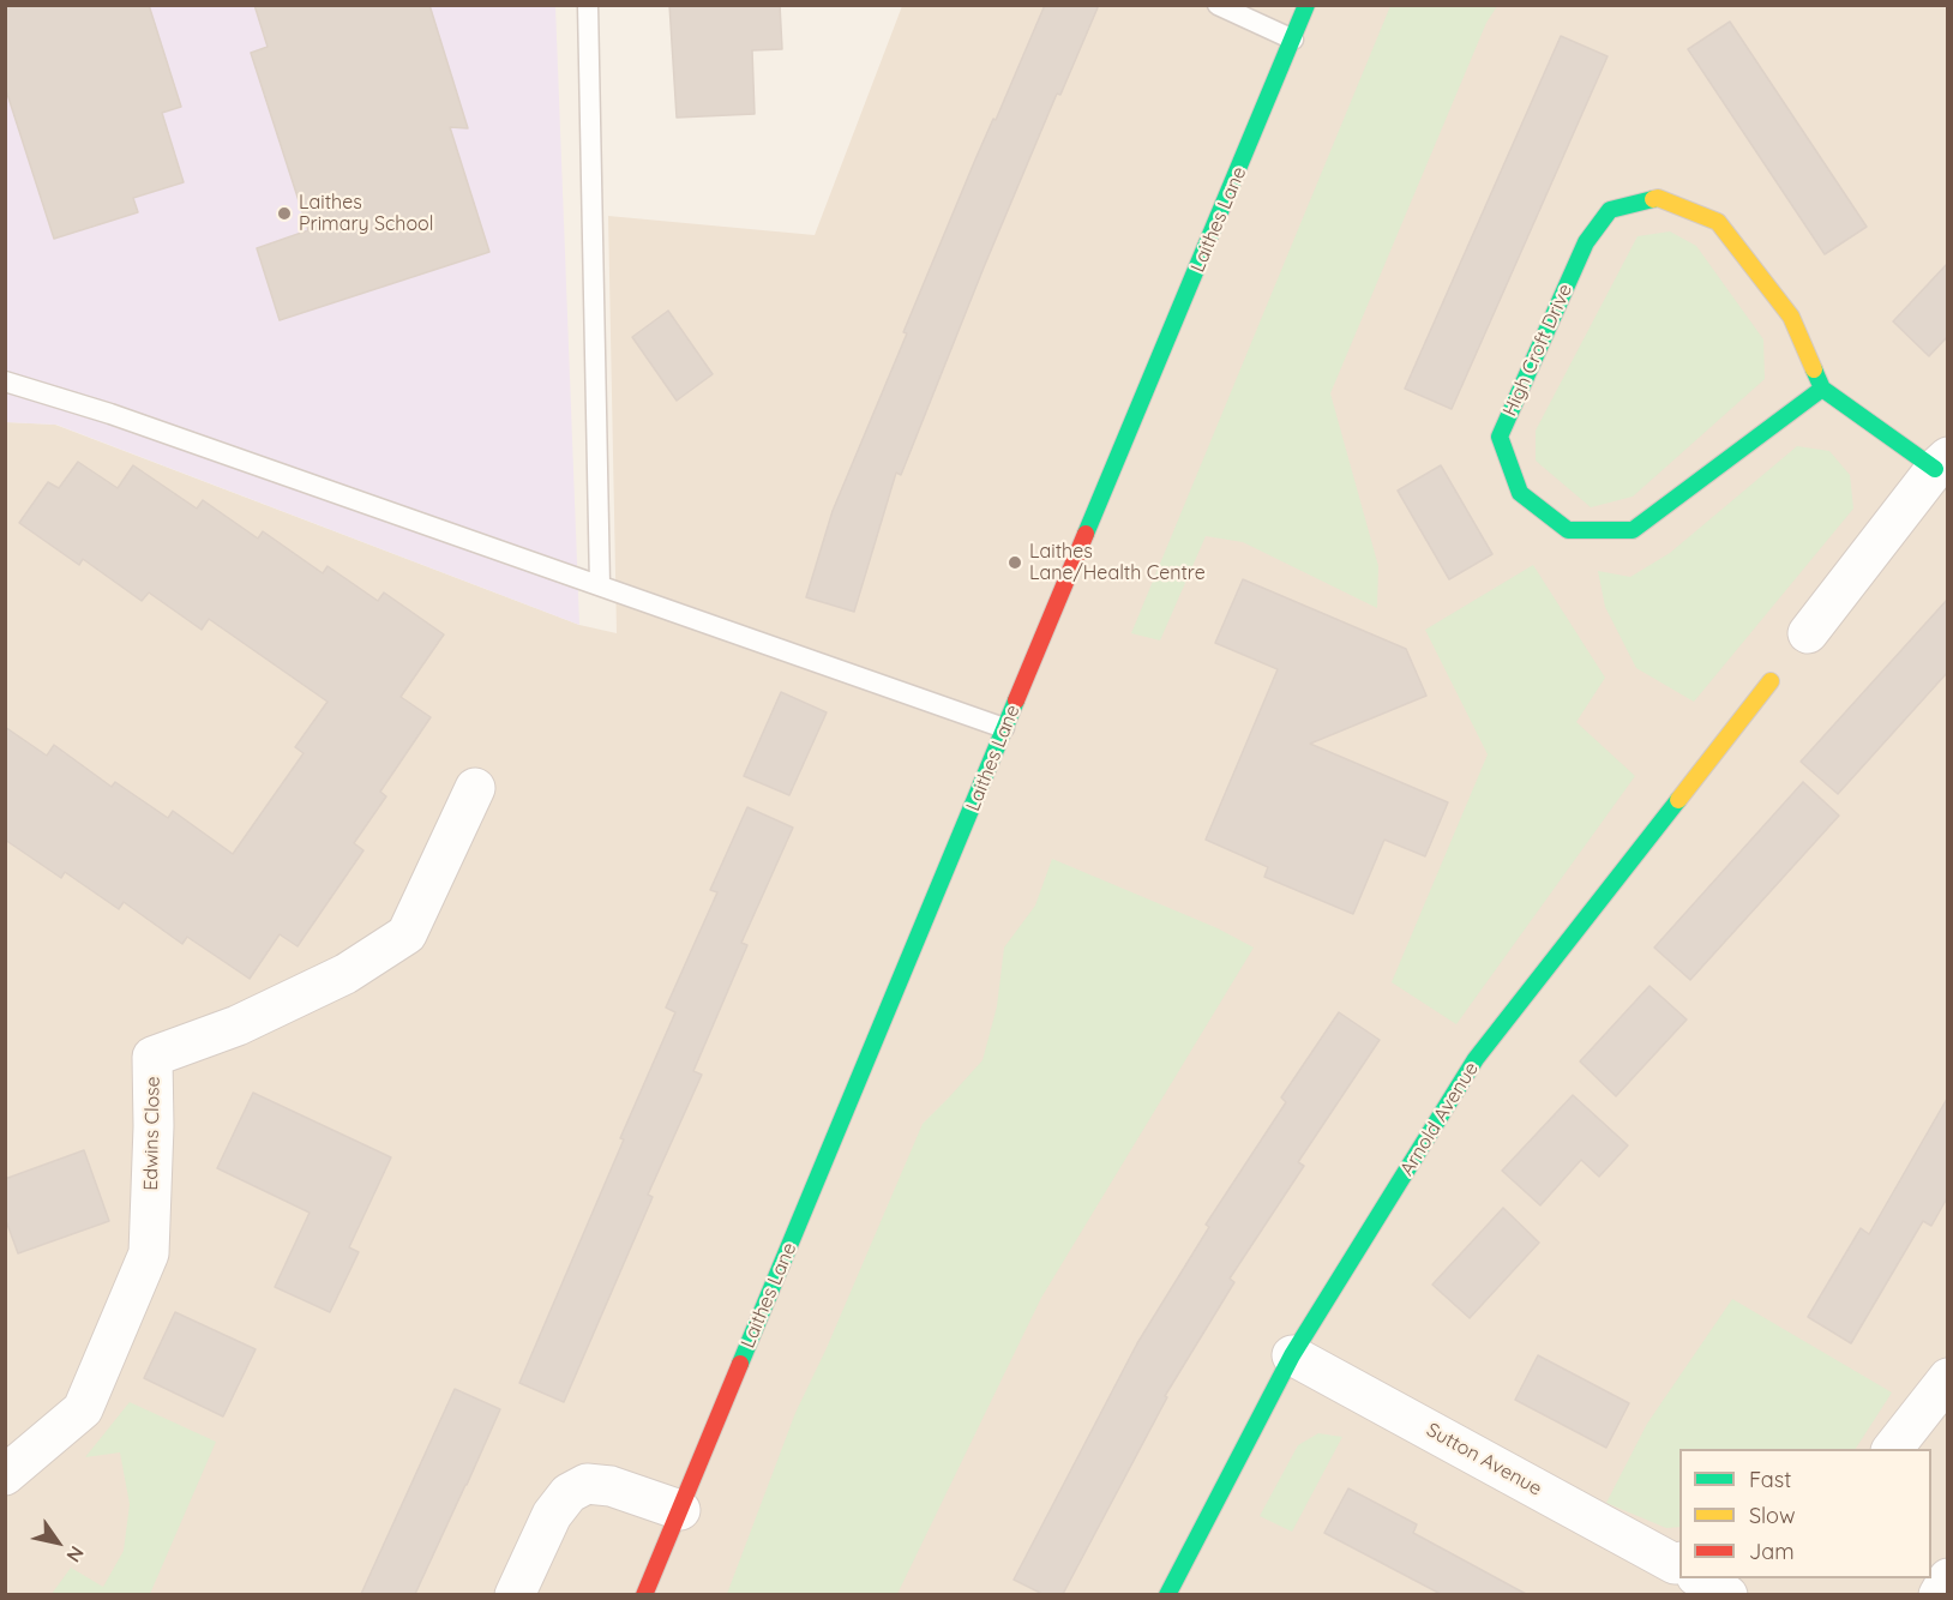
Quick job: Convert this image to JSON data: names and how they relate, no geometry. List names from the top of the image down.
{
  "streets": {
    "street": [
      "Laithes Lane",
      "High Croft Drive",
      "Arnold Avenue",
      "Edwins Close",
      "Sutton Avenue"
    ]
  },
  "crossings": [
    ["Arnold Avenue", "Sutton Avenue"]
  ],
  "places": ["Laithes Primary School", "Laithes Lane/Health Centre"],
  "legend": ["Fast", "Slow", "Jam"],
  "north": "bottom right"
}
